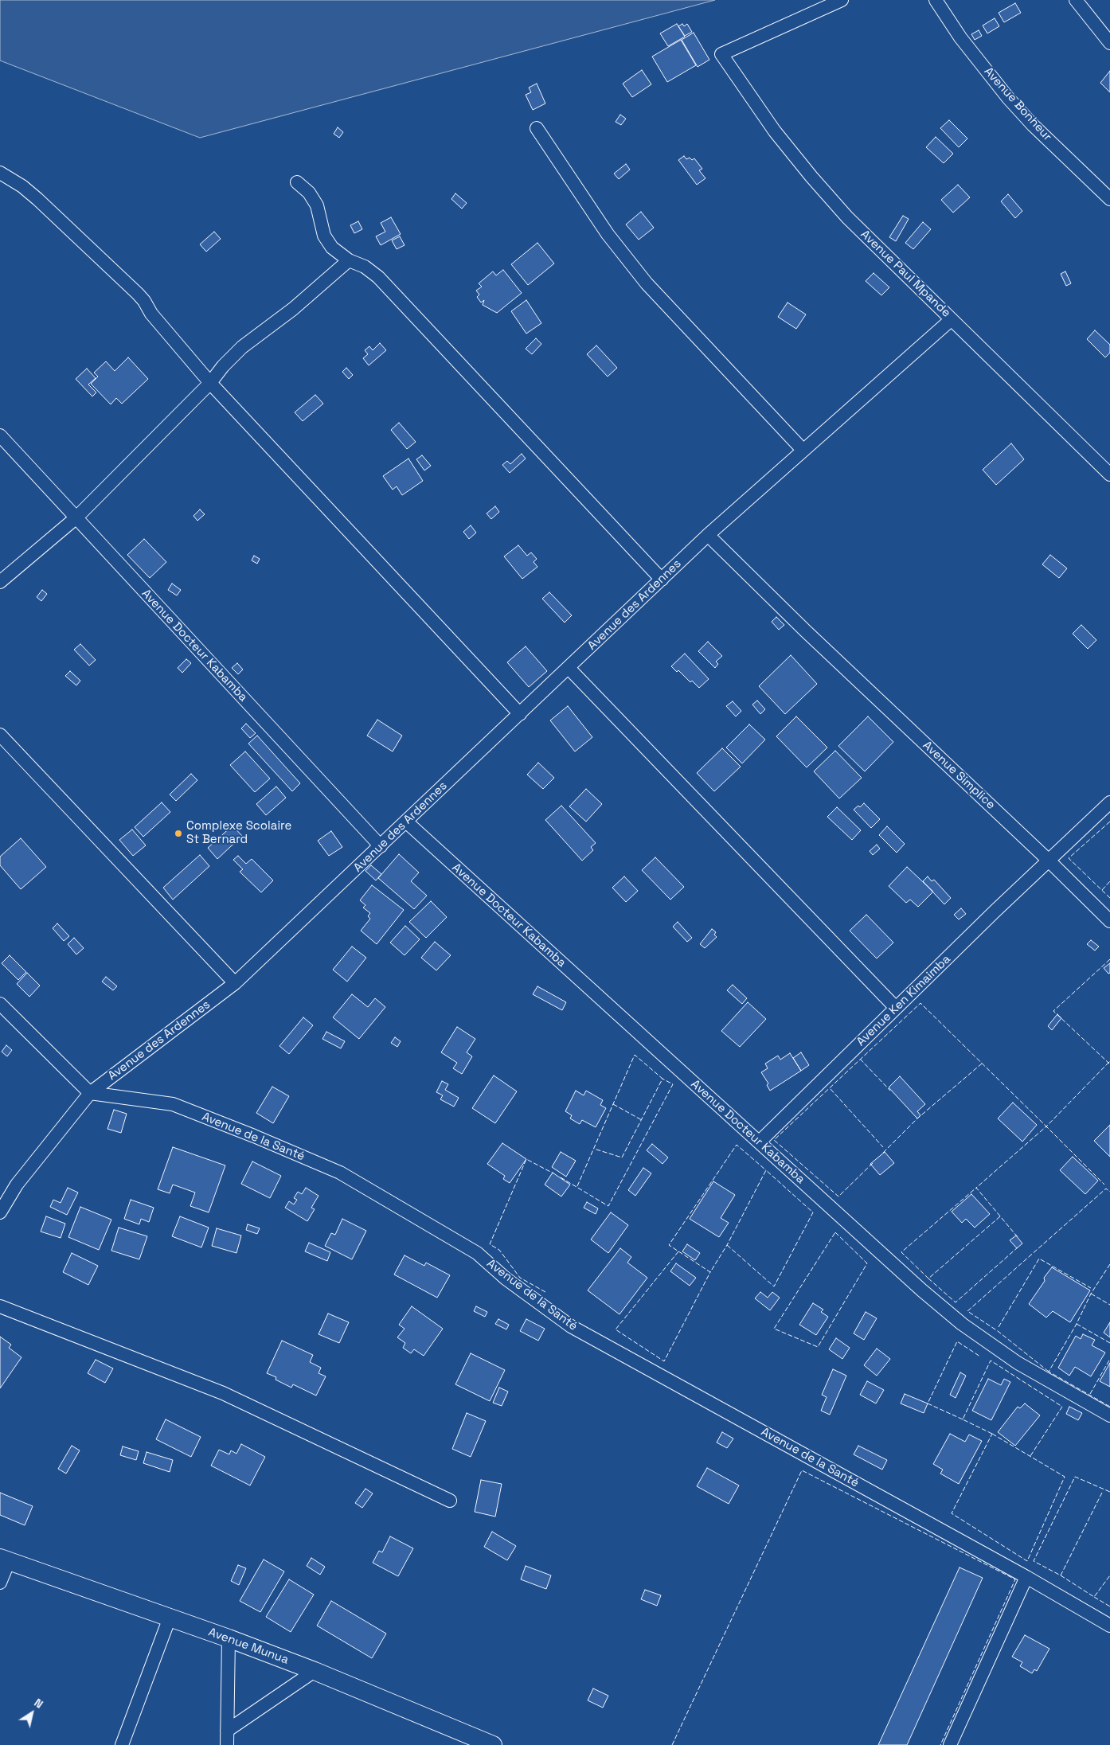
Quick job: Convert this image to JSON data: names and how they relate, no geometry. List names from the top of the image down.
{
  "streets": {
    "main road": ["Avenue Munua"],
    "street": [
      "Avenue Bonheur",
      "Avenue Paul Mpande",
      "Avenue des Ardennes",
      "Avenue Docteur Kabamba",
      "Avenue Simplice",
      "Avenue Ken Kimaimba",
      "Avenue de la Santé"
    ]
  },
  "crossings": [
    ["Avenue Paul Mpande", "Avenue des Ardennes"],
    ["Avenue des Ardennes", "Avenue Docteur Kabamba"],
    ["Avenue des Ardennes", "Avenue Simplice"],
    ["Avenue des Ardennes", "Avenue de la Santé"],
    ["Avenue Docteur Kabamba", "Avenue Ken Kimaimba"],
    ["Avenue Simplice", "Avenue Ken Kimaimba"]
  ],
  "places": ["Complexe Scolaire St Bernard"],
  "north": "top right"
}
